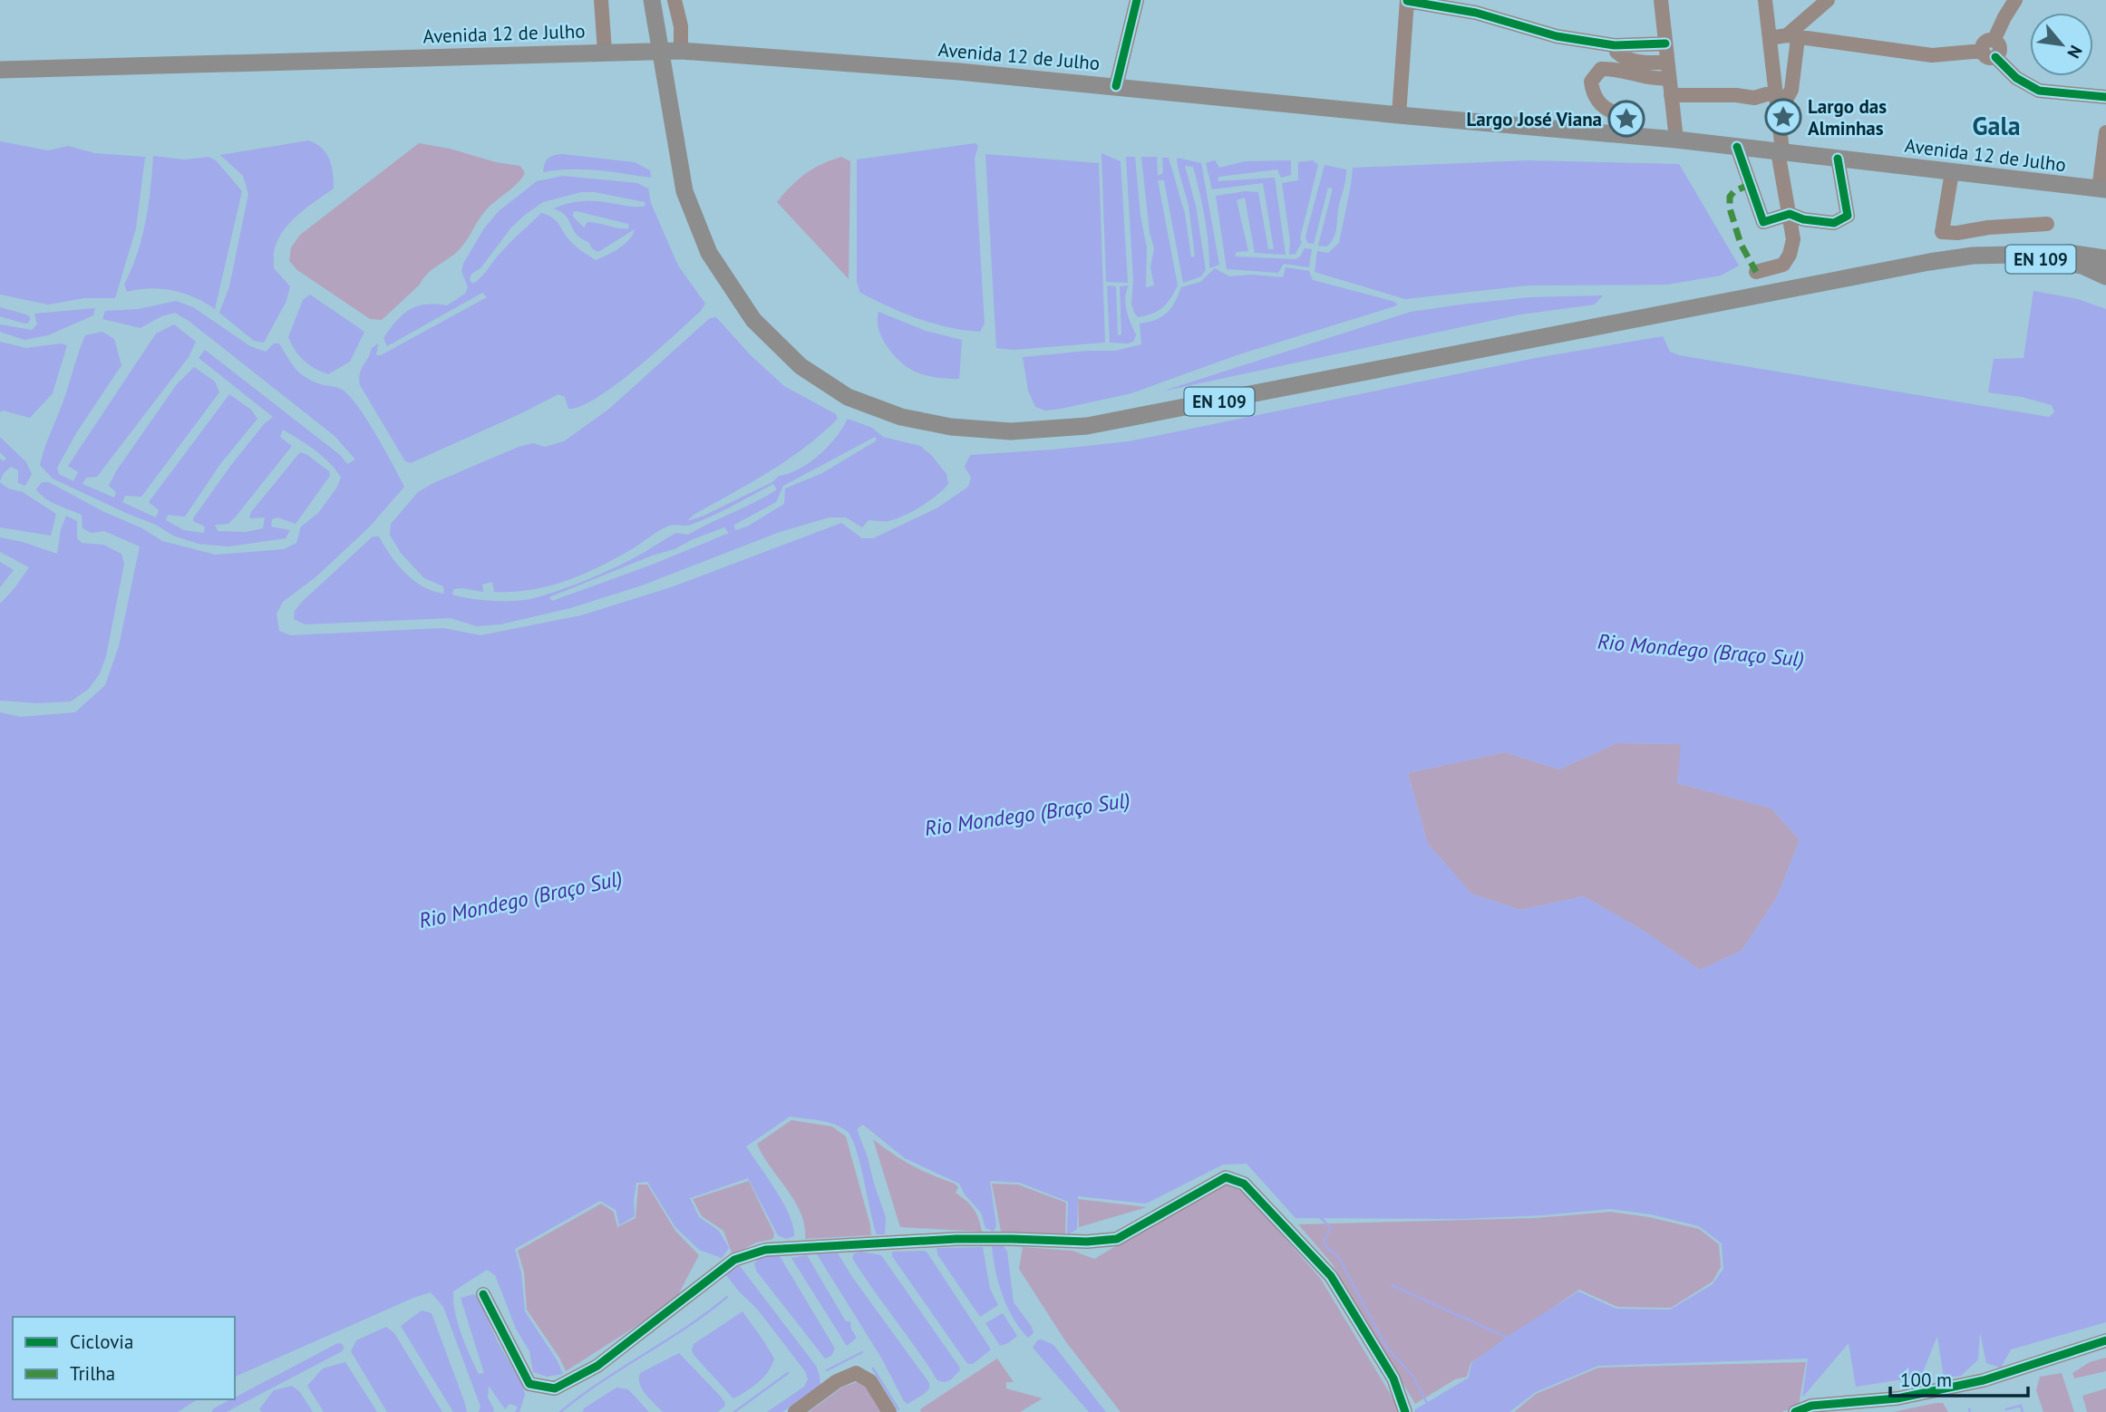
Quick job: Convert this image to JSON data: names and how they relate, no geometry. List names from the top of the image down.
{
  "streets": {
    "main road": ["Avenida 12 de Julho", "EN 109"]
  },
  "districts": ["Gala"],
  "water": ["Rio Mondego (Braço Sul)"],
  "places": {
    "place": ["Largo das Alminhas", "Largo José Viana"]
  },
  "legend": ["Ciclovia", "Trilha"],
  "scale_bar": "100 m",
  "north": "bottom right"
}
